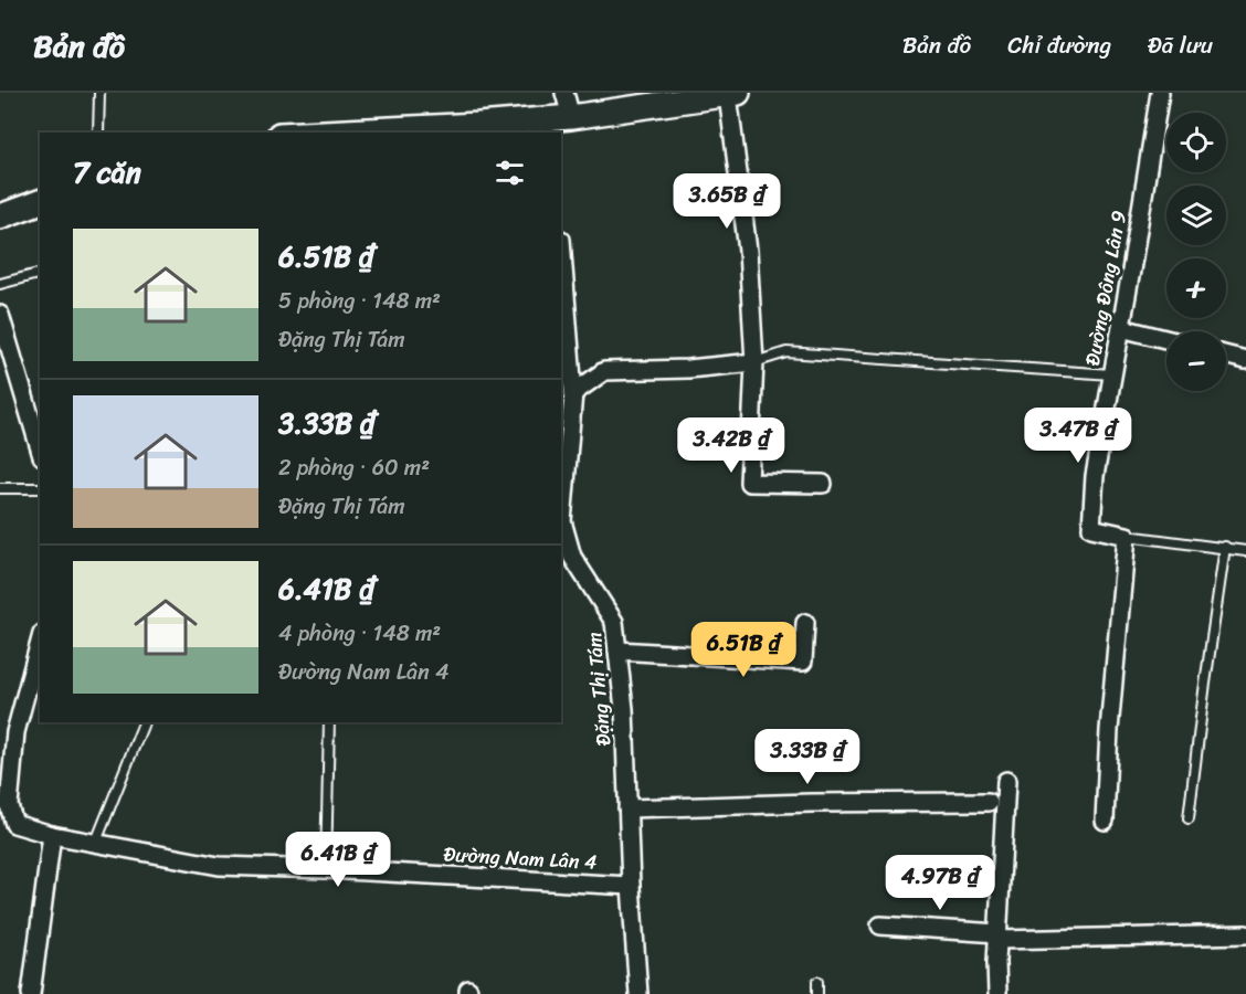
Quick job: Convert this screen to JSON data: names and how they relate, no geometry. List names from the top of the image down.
{
  "streets": {
    "street": ["Đường Đông Lân 9", "Đặng Thị Tám", "Đường Nam Lân 4"]
  },
  "crossings": [
    ["Đặng Thị Tám", "Đường Nam Lân 4"]
  ],
  "page": {
    "header": "Bản đồ",
    "nav": ["Bản đồ", "Chỉ đường", "Đã lưu"],
    "map_buttons": ["+", "−"],
    "heading": "7 căn",
    "price": [
      "3.65B ₫",
      "3.47B ₫",
      "3.42B ₫",
      "6.51B ₫",
      "3.33B ₫",
      "6.41B ₫",
      "4.97B ₫"
    ],
    "list": [
      {
        "name": "6.51B ₫",
        "note": "5 phòng · 148 m² · Đặng Thị Tám"
      },
      {
        "name": "3.33B ₫",
        "note": "2 phòng · 60 m² · Đặng Thị Tám"
      },
      {
        "name": "6.41B ₫",
        "note": "4 phòng · 148 m² · Đường Nam Lân 4"
      }
    ]
  }
}
